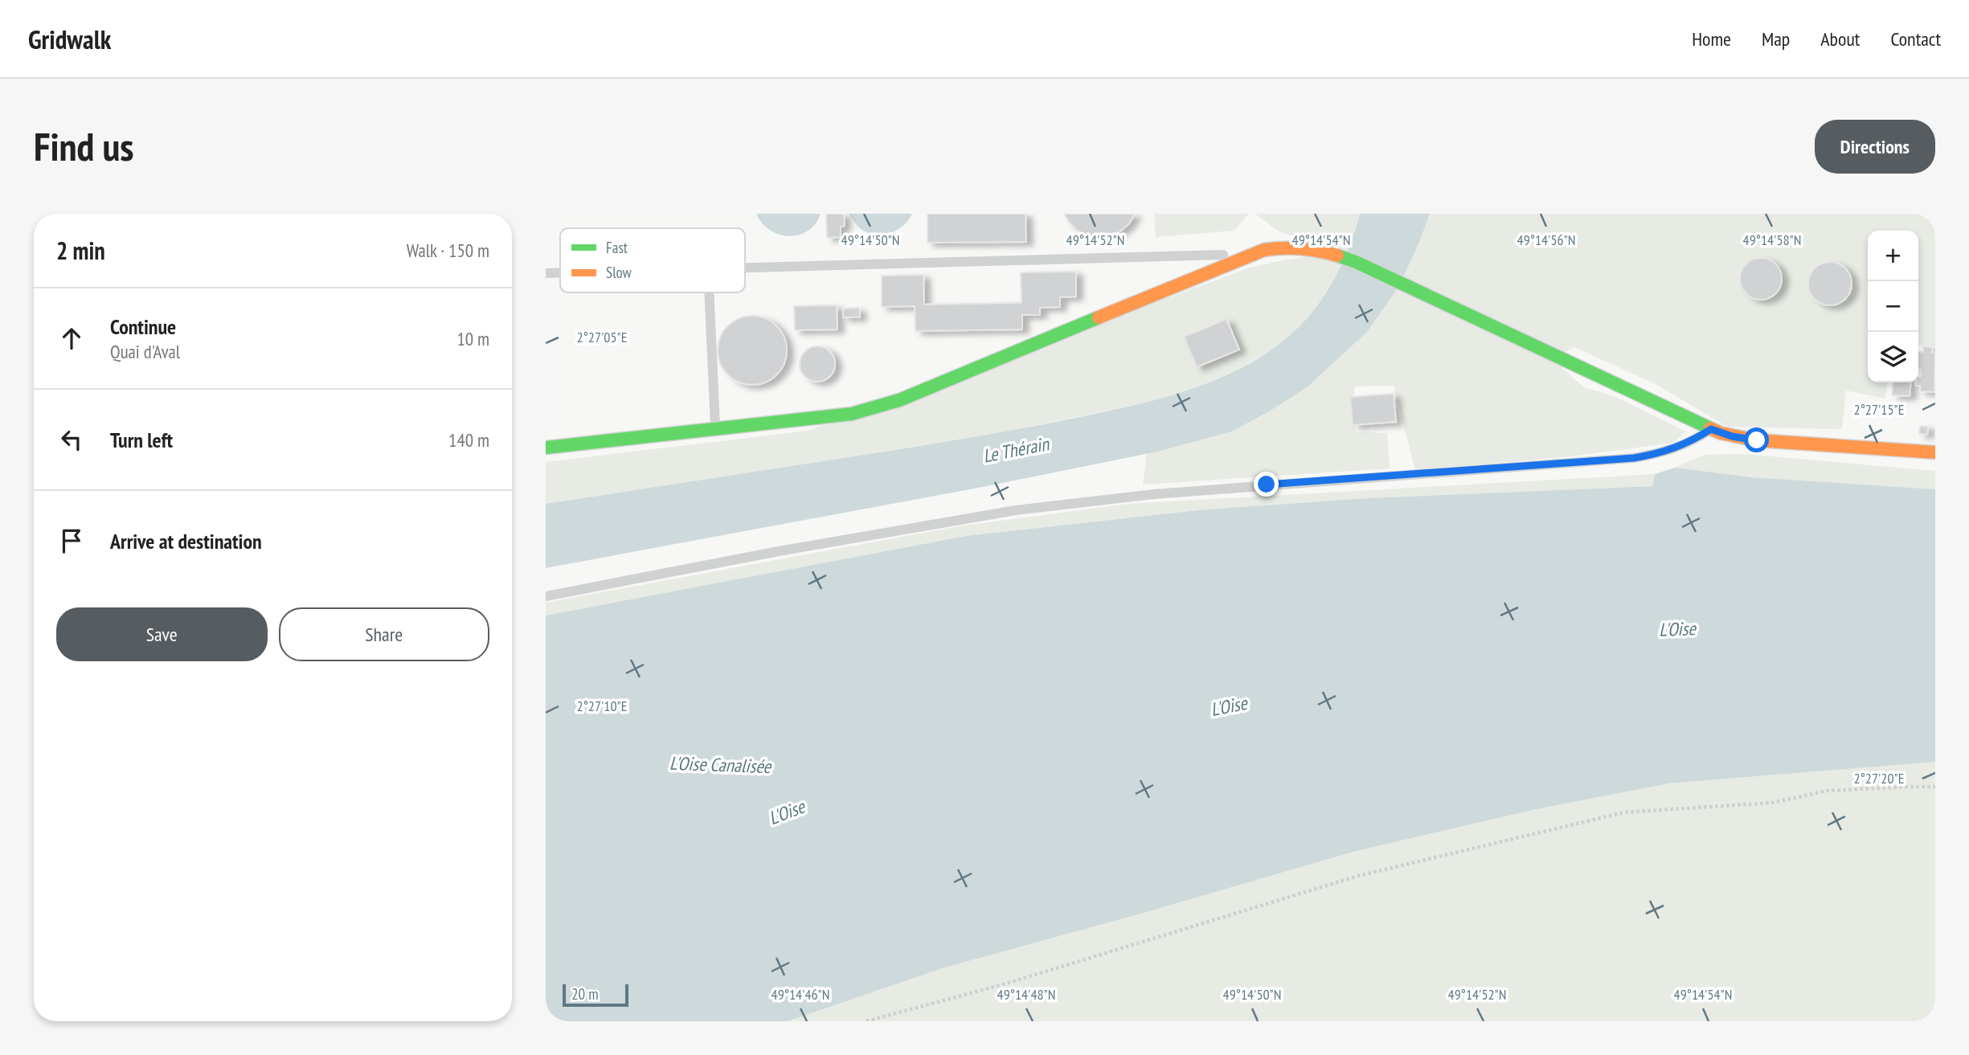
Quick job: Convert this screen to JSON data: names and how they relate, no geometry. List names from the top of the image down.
{
  "water": ["Le Thérain", "L'Oise", "L'Oise Canalisée"],
  "legend": ["Fast", "Slow"],
  "scale_bar": "20 m",
  "page": {
    "header": "Gridwalk",
    "nav": [
      "Home",
      "Map",
      "About",
      "Contact"
    ],
    "buttons": [
      "Directions",
      ["Save", "Share"]
    ],
    "title": "Find us",
    "heading": ["2 min", "Walk · 150 m"],
    "map_buttons": ["+", "−"],
    "list": [
      ["Continue", "Quai d'Aval", "10 m"],
      ["Turn left", "140 m"],
      "Arrive at destination"
    ],
    "scale": "20 m"
  },
  "coordinates": [
    "49°14'50\"N",
    "49°14'52\"N",
    "49°14'54\"N",
    "49°14'56\"N",
    "49°14'58\"N",
    "2°27'05\"E",
    "2°27'15\"E",
    "2°27'10\"E",
    "2°27'20\"E",
    "49°14'46\"N",
    "49°14'48\"N"
  ]
}
